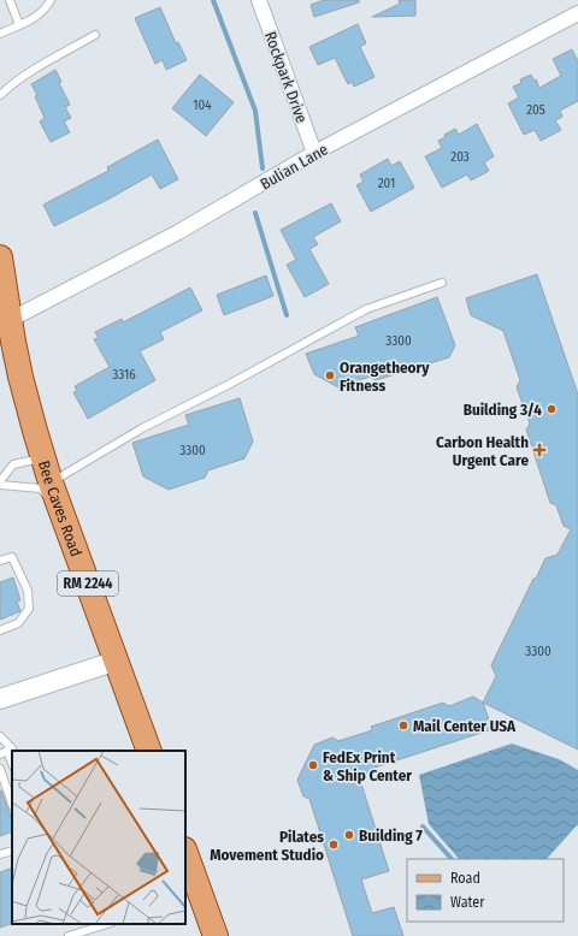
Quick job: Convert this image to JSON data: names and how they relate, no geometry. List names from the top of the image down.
{
  "streets": {
    "main road": ["Bee Caves Road", "RM 2244"],
    "street": ["Rockpark Drive", "Bulian Lane"]
  },
  "crossings": [
    ["Rockpark Drive", "Bulian Lane"],
    ["Bulian Lane", "Bee Caves Road"]
  ],
  "places": {
    "other": [
      "Orangetheory Fitness",
      "Building 3/4",
      "Mail Center USA",
      "FedEx Print & Ship Center",
      "Building 7",
      "Pilates Movement Studio"
    ],
    "health": ["Carbon Health Urgent Care"]
  },
  "house_numbers": [
    "104",
    "205",
    "203",
    "201",
    "3300",
    "3316",
    "3300",
    "3300"
  ],
  "legend": ["Road", "Water"]
}
